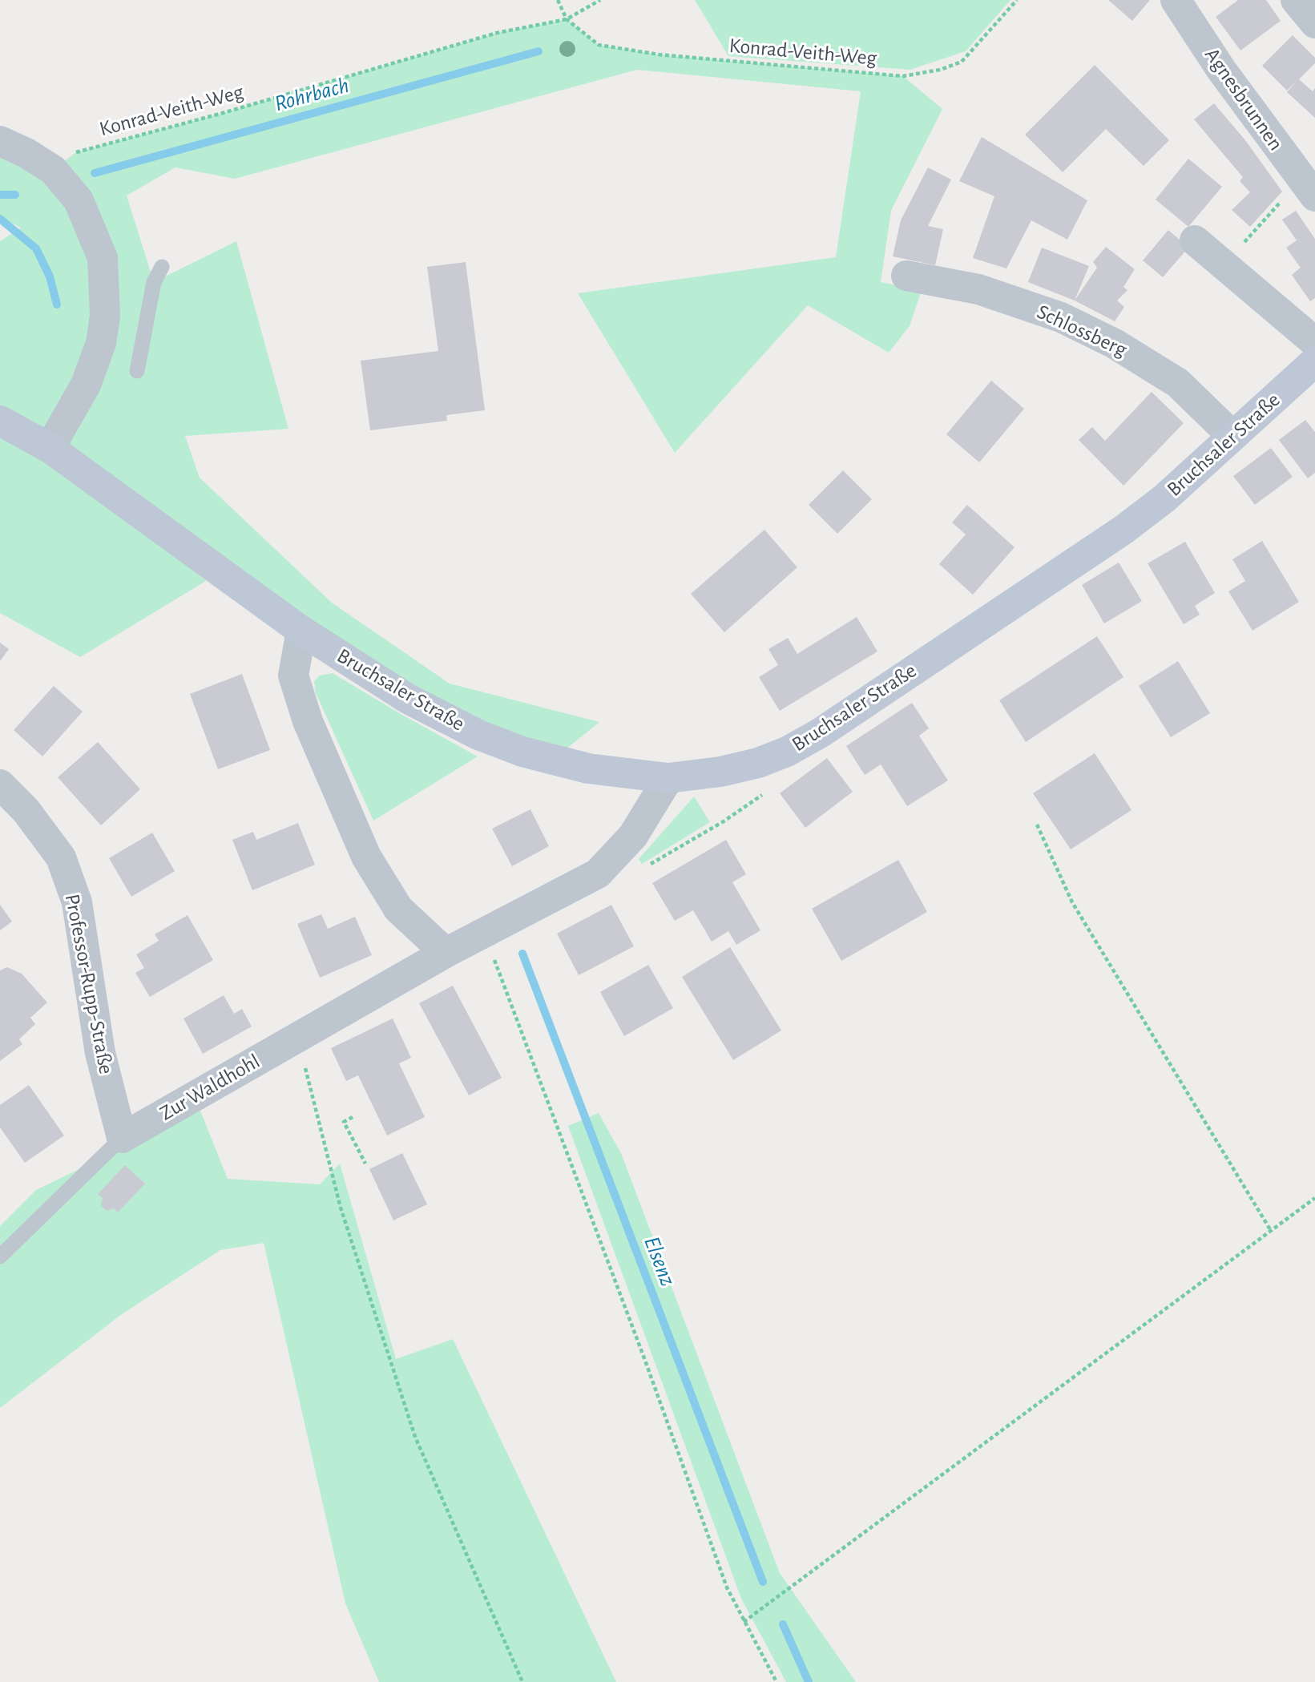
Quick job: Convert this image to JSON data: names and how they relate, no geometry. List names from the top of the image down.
{
  "streets": {
    "main road": ["Bruchsaler Straße"],
    "street": [
      "Agnesbrunnen",
      "Schlossberg",
      "Professor-Rupp-Straße",
      "Zur Waldhohl"
    ],
    "path": ["Konrad-Veith-Weg"]
  },
  "crossings": [
    ["Schlossberg", "Bruchsaler Straße"],
    ["Bruchsaler Straße", "Zur Waldhohl"],
    ["Professor-Rupp-Straße", "Zur Waldhohl"]
  ],
  "water": ["Rohrbach", "Elsenz"]
}
